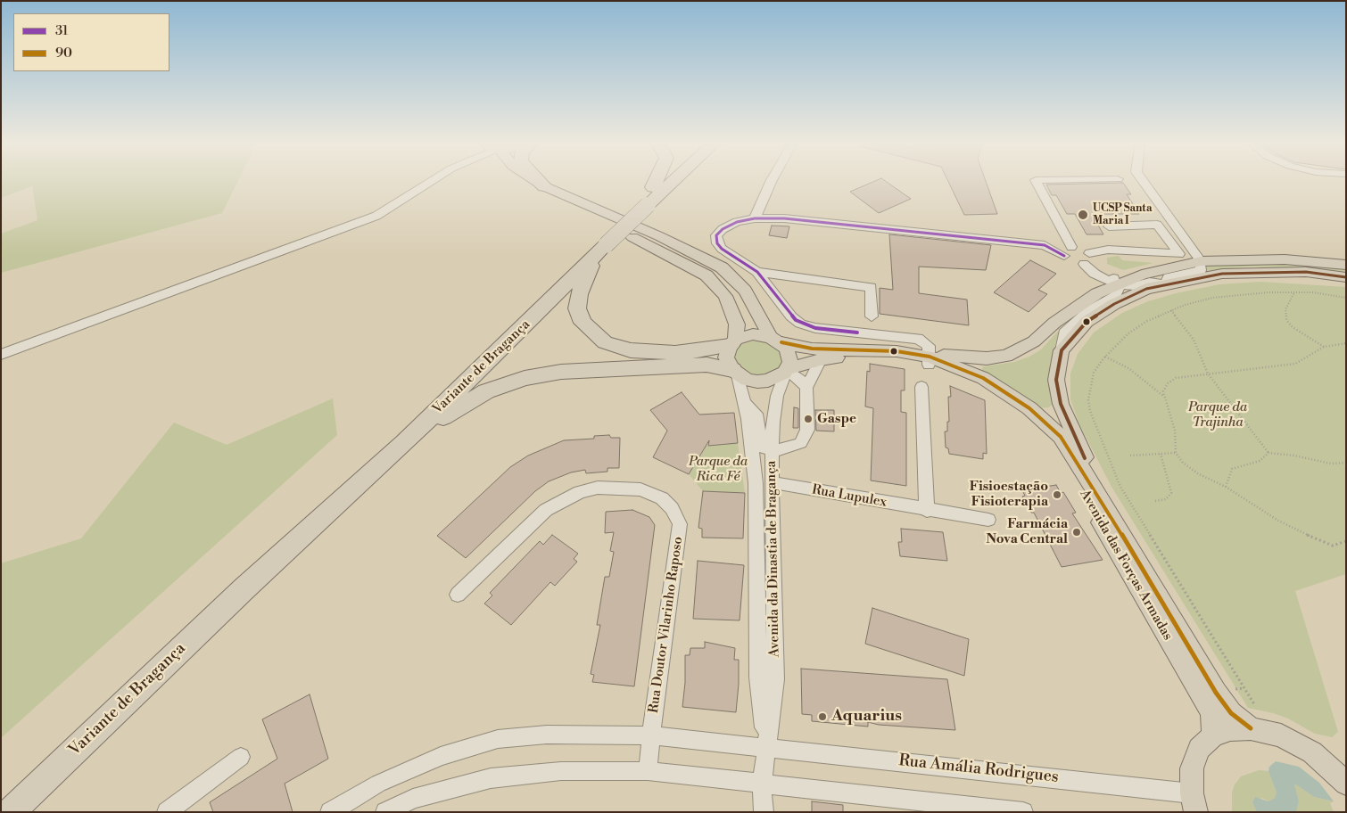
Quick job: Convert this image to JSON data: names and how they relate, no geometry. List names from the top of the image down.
{
  "streets": {
    "highway": ["Variante de Bragança"],
    "main road": ["Avenida das Forças Armadas"],
    "street": [
      "Rua Lupulex",
      "Avenida da Dinastia de Bragança",
      "Rua Doutor Vilarinho Raposo",
      "Rua Amália Rodrigues"
    ]
  },
  "crossings": [
    ["Rua Lupulex", "Avenida da Dinastia de Bragança"],
    ["Avenida da Dinastia de Bragança", "Avenida das Forças Armadas"],
    ["Avenida da Dinastia de Bragança", "Rua Amália Rodrigues"],
    ["Rua Doutor Vilarinho Raposo", "Rua Amália Rodrigues"]
  ],
  "parks": ["Parque da Trajinha", "Parque da Rica Fé"],
  "places": [
    "UCSP Santa Maria I",
    "Gaspe",
    "Fisioestação Fisioterapia",
    "Farmácia Nova Central",
    "Aquarius"
  ],
  "lines": ["transit line 31", "transit line 90"],
  "legend": ["31", "90"]
}
